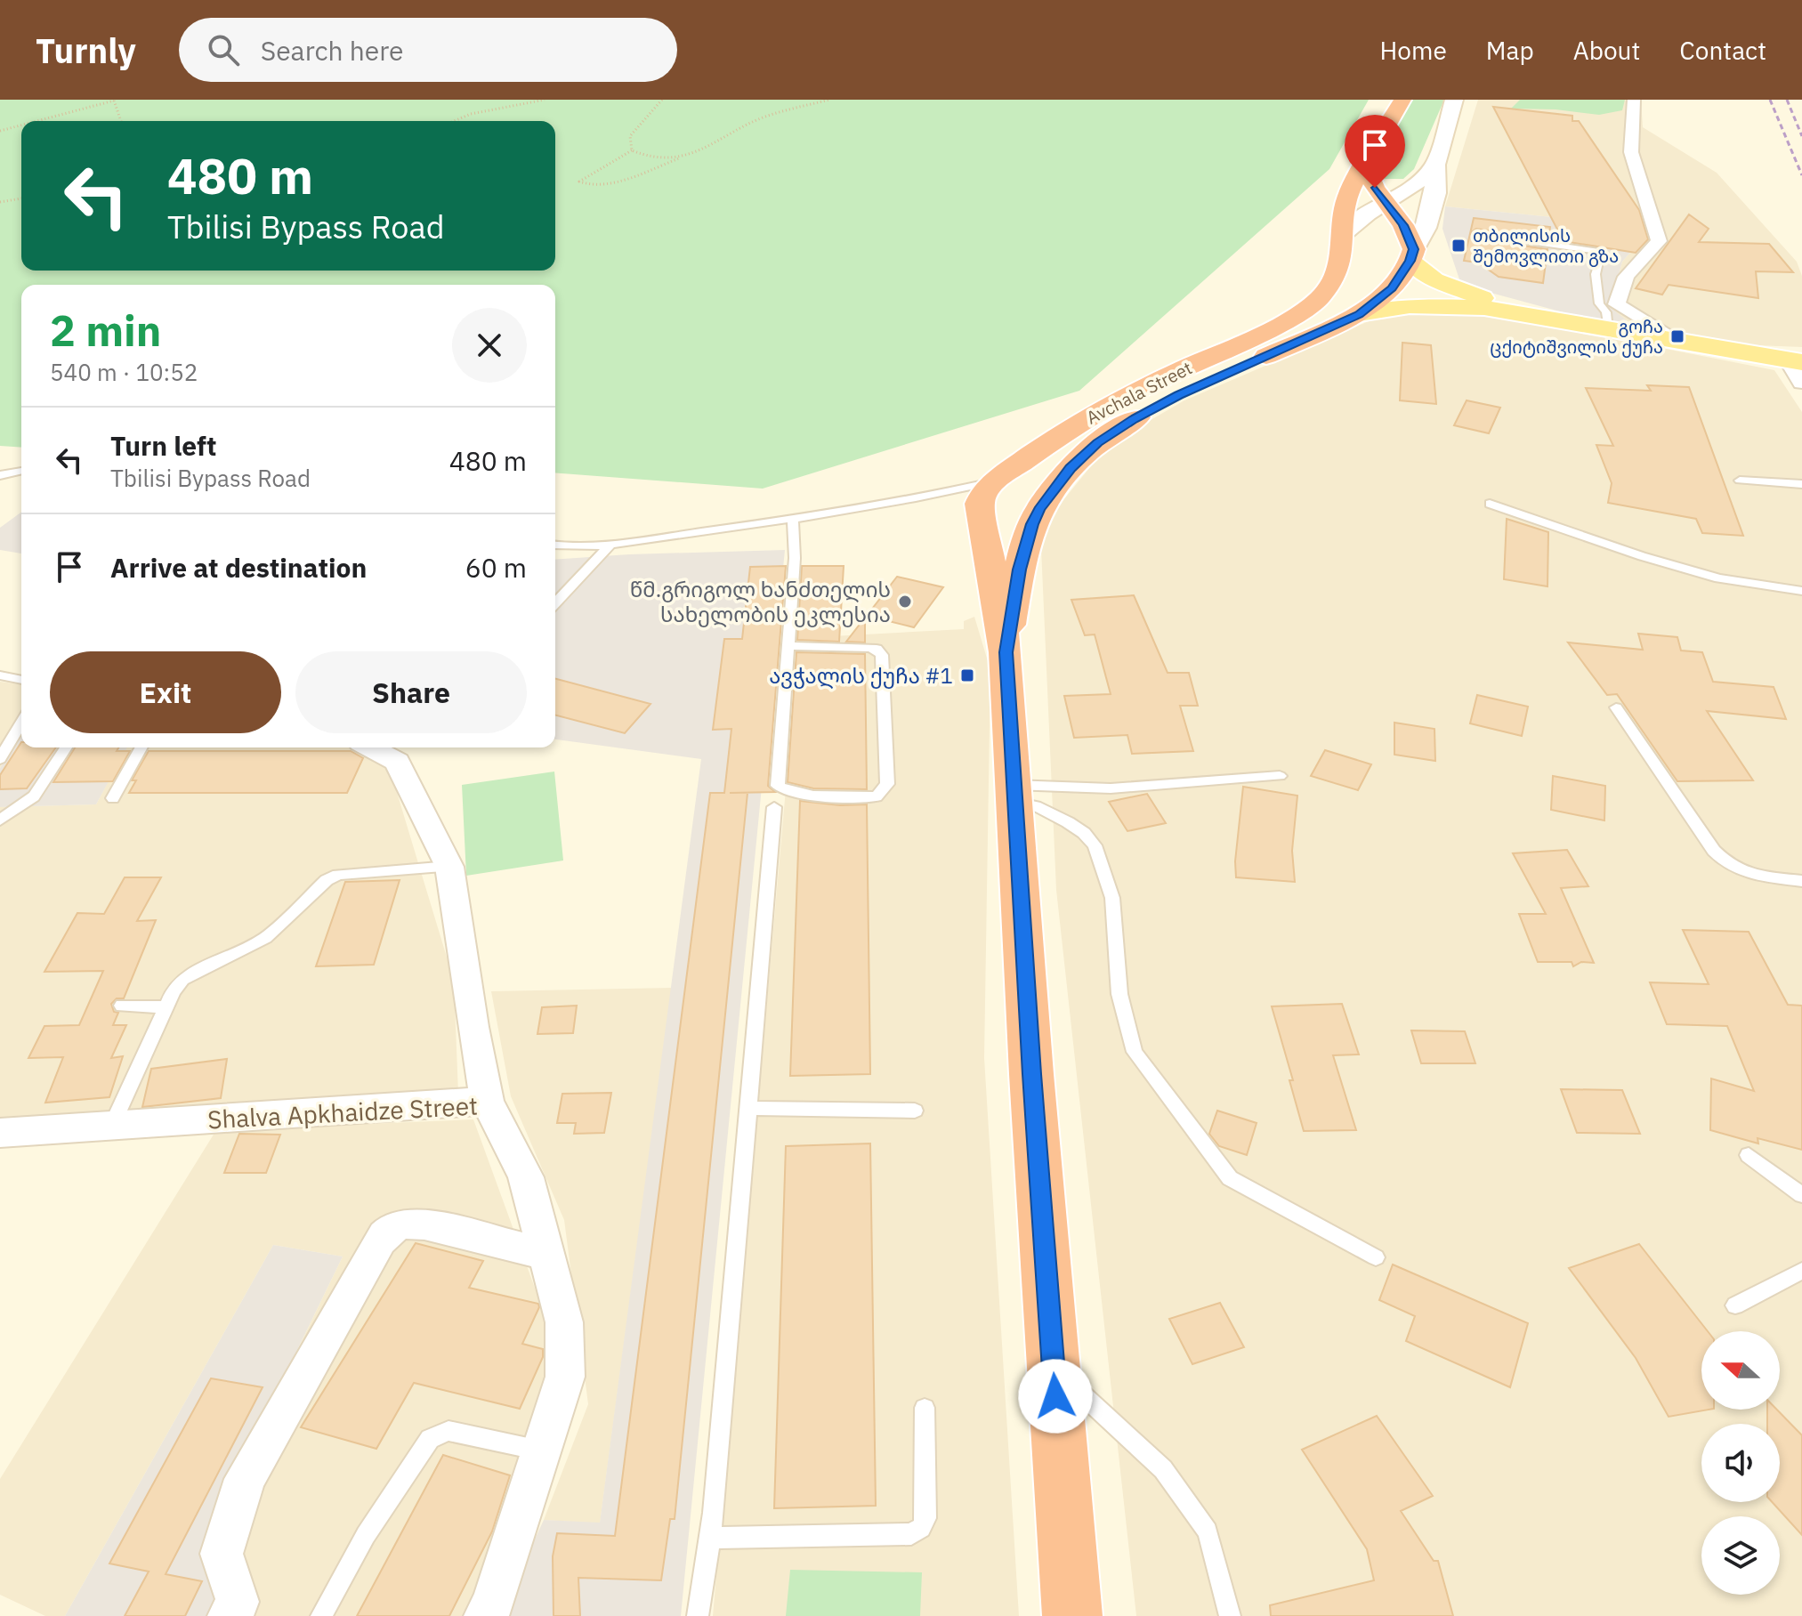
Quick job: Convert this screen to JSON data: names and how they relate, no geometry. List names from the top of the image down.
{
  "streets": {
    "highway": ["Avchala Street"],
    "street": ["Shalva Apkhaidze Street"]
  },
  "places": {
    "transit": ["თბილისის შემოვლითი გზა", "გოჩა ცქიტიშვილის ქუჩა", "ავჭალის ქუჩა #1"],
    "other": ["წმ.გრიგოლ ხანძთელის სახელობის ეკლესია"]
  },
  "north": "left",
  "page": {
    "header": "Turnly",
    "search": "Search here",
    "nav": [
      "Home",
      "Map",
      "About",
      "Contact"
    ],
    "turn": ["480 m", "Tbilisi Bypass Road"],
    "heading": ["2 min", "540 m · 10:52"],
    "list": [
      {
        "name": "Turn left",
        "note": "Tbilisi Bypass Road",
        "value": "480 m"
      },
      {
        "name": "Arrive at destination",
        "value": "60 m"
      }
    ],
    "buttons": ["Exit", "Share"]
  }
}
